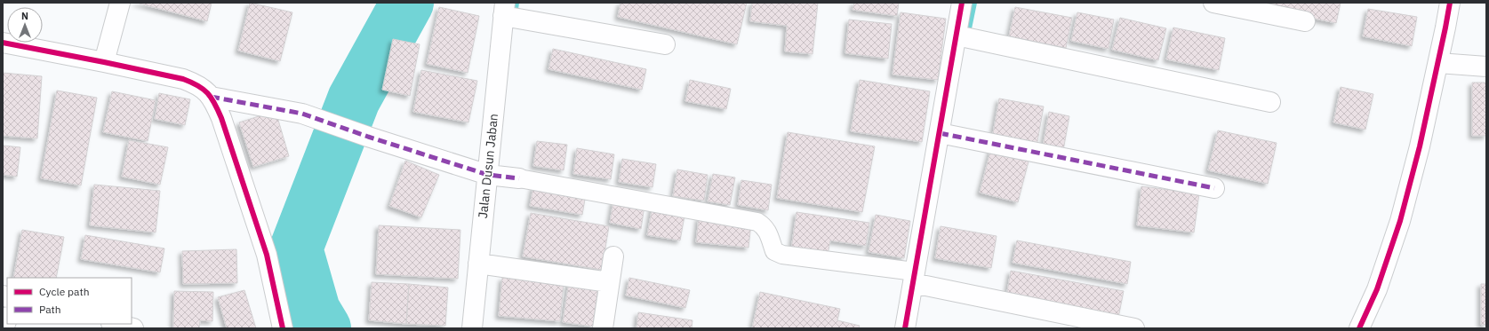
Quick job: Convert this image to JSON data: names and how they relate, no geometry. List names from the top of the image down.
{
  "streets": {
    "street": ["Jalan Dusun Jaban"]
  },
  "legend": ["Cycle path", "Path"],
  "north": "top"
}
